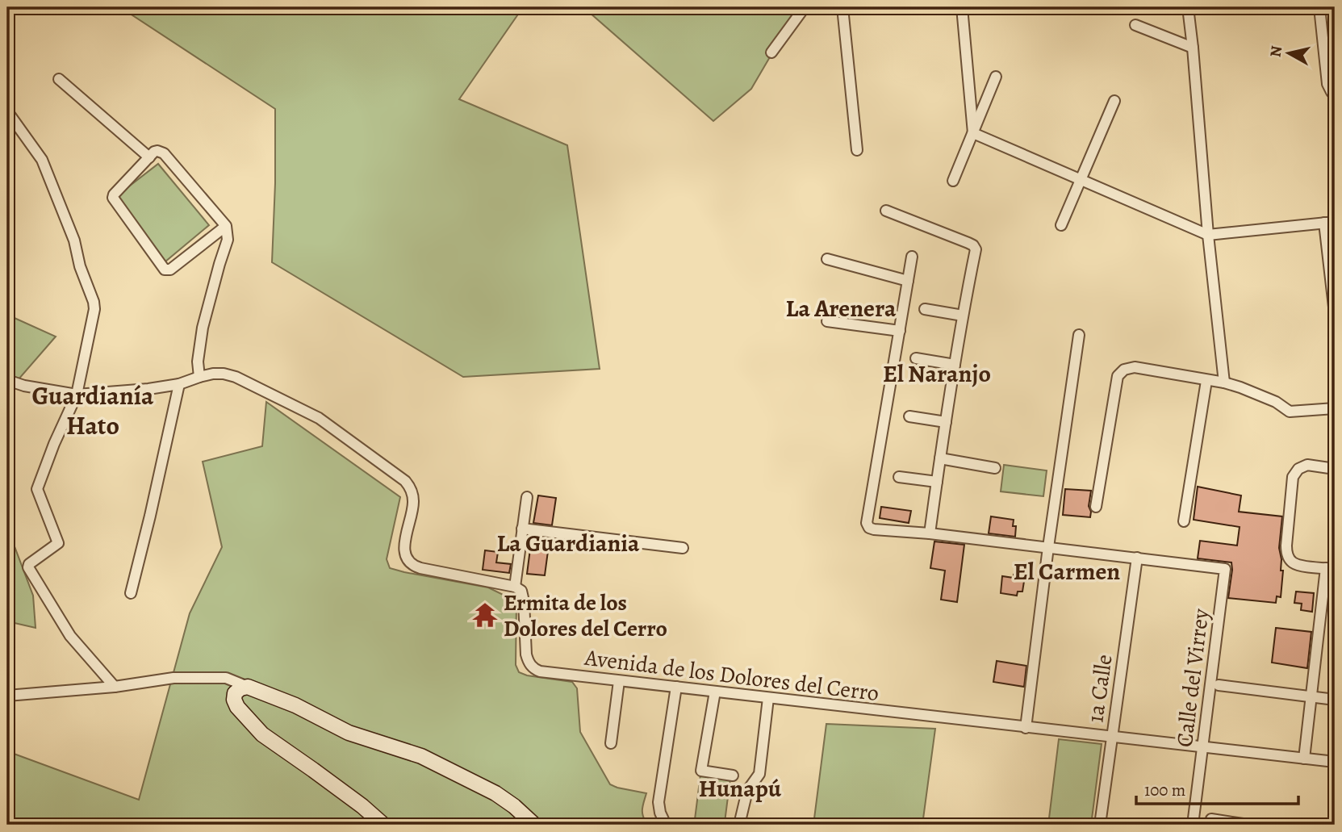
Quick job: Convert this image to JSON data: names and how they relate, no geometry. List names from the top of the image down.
{
  "streets": {
    "street": ["Avenida de los Dolores del Cerro", "Calle del Virrey", "1a Calle"]
  },
  "crossings": [
    ["Avenida de los Dolores del Cerro", "Calle del Virrey"],
    ["Avenida de los Dolores del Cerro", "1a Calle"],
    ["Calle del Virrey", "1a Calle"]
  ],
  "districts": [
    "La Arenera",
    "El Naranjo",
    "Guardianía Hato",
    "La Guardiania",
    "El Carmen",
    "Hunapú"
  ],
  "places": {
    "temple": ["Ermita de los Dolores del Cerro"]
  },
  "scale_bar": "100 m",
  "north": "left"
}
